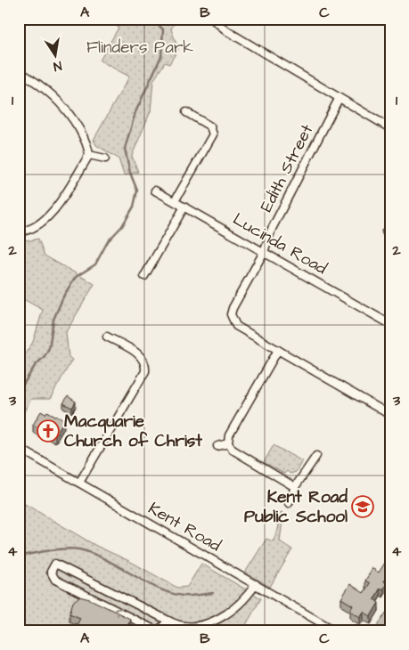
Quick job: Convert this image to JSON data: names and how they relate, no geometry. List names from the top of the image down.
{
  "streets": {
    "street": ["Edith Street", "Lucinda Road", "Kent Road"]
  },
  "crossings": [
    ["Edith Street", "Lucinda Road"]
  ],
  "parks": ["Flinders Park"],
  "places": {
    "church": ["Macquarie Church of Christ"],
    "school or university": ["Kent Road Public School"]
  },
  "north": "bottom",
  "grid": {
    "columns": ["A", "B", "C"],
    "rows": [
      "1",
      "2",
      "3",
      "4"
    ]
  }
}
